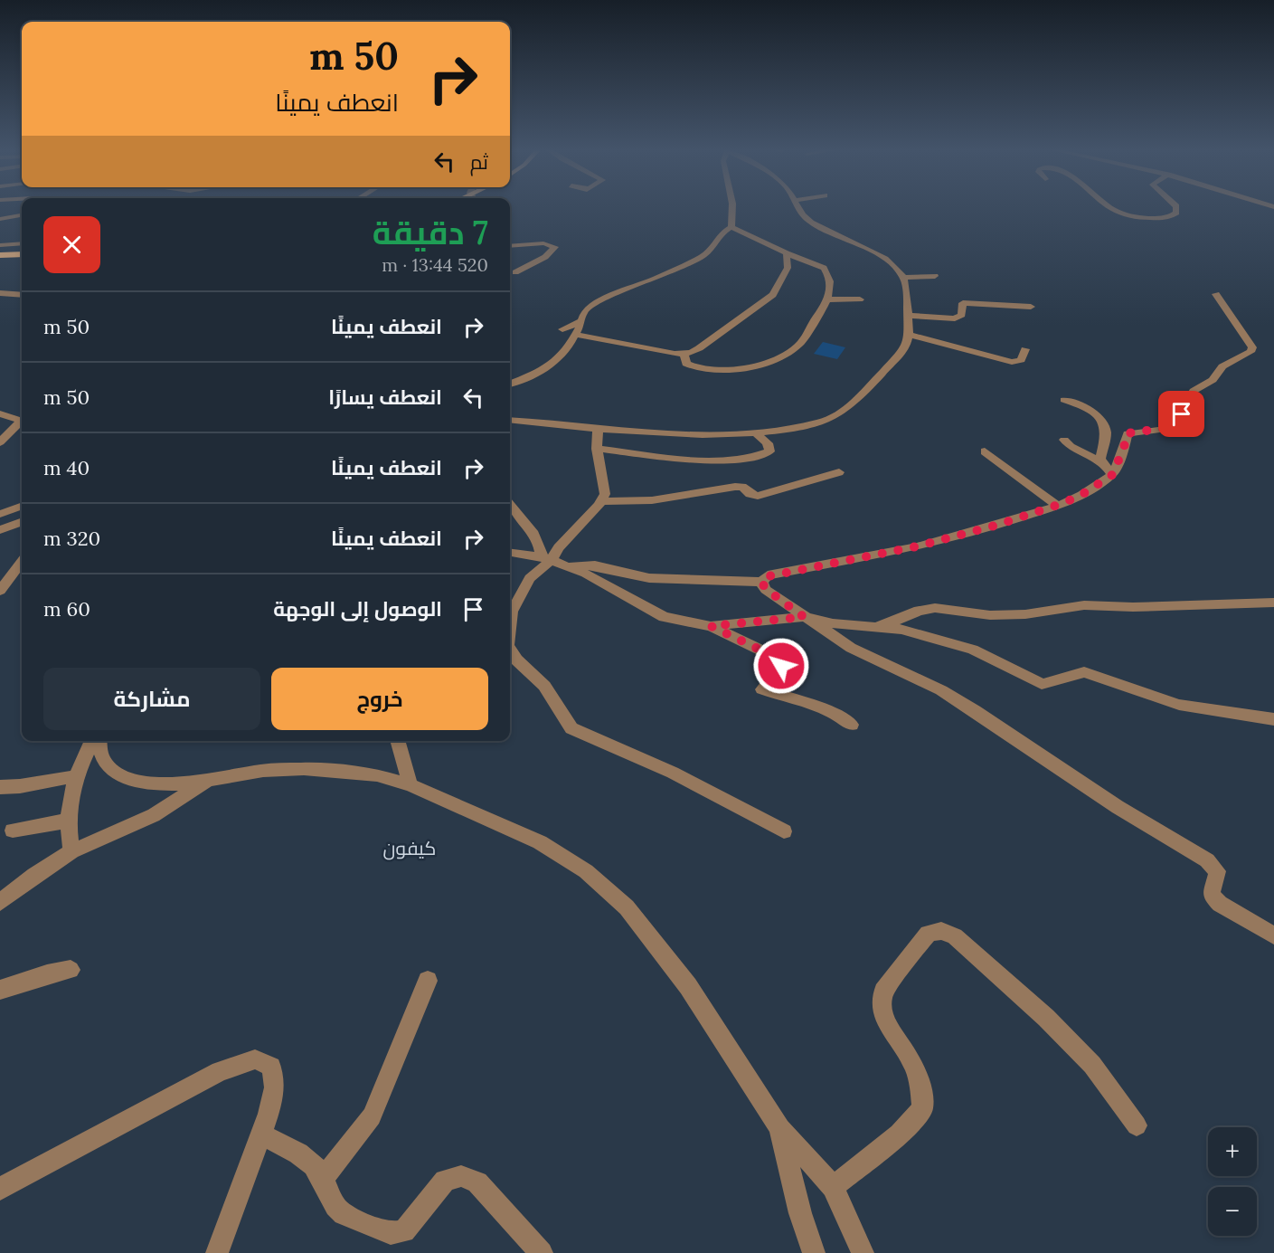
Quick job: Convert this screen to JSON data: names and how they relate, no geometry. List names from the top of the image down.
{
  "districts": ["كيفون"],
  "page": {
    "turn": ["50 m", "انعطف يمينًا"],
    "then": "ثم",
    "heading": ["7 دقيقة", "520 m · 13:44"],
    "list": [
      {
        "name": "انعطف يمينًا",
        "value": "50 m"
      },
      {
        "name": "انعطف يسارًا",
        "value": "50 m"
      },
      {
        "name": "انعطف يمينًا",
        "value": "40 m"
      },
      {
        "name": "انعطف يمينًا",
        "value": "320 m"
      },
      {
        "name": "الوصول إلى الوجهة",
        "value": "60 m"
      }
    ],
    "buttons": ["خروج", "مشاركة"],
    "map_buttons": ["+", "−"]
  }
}
